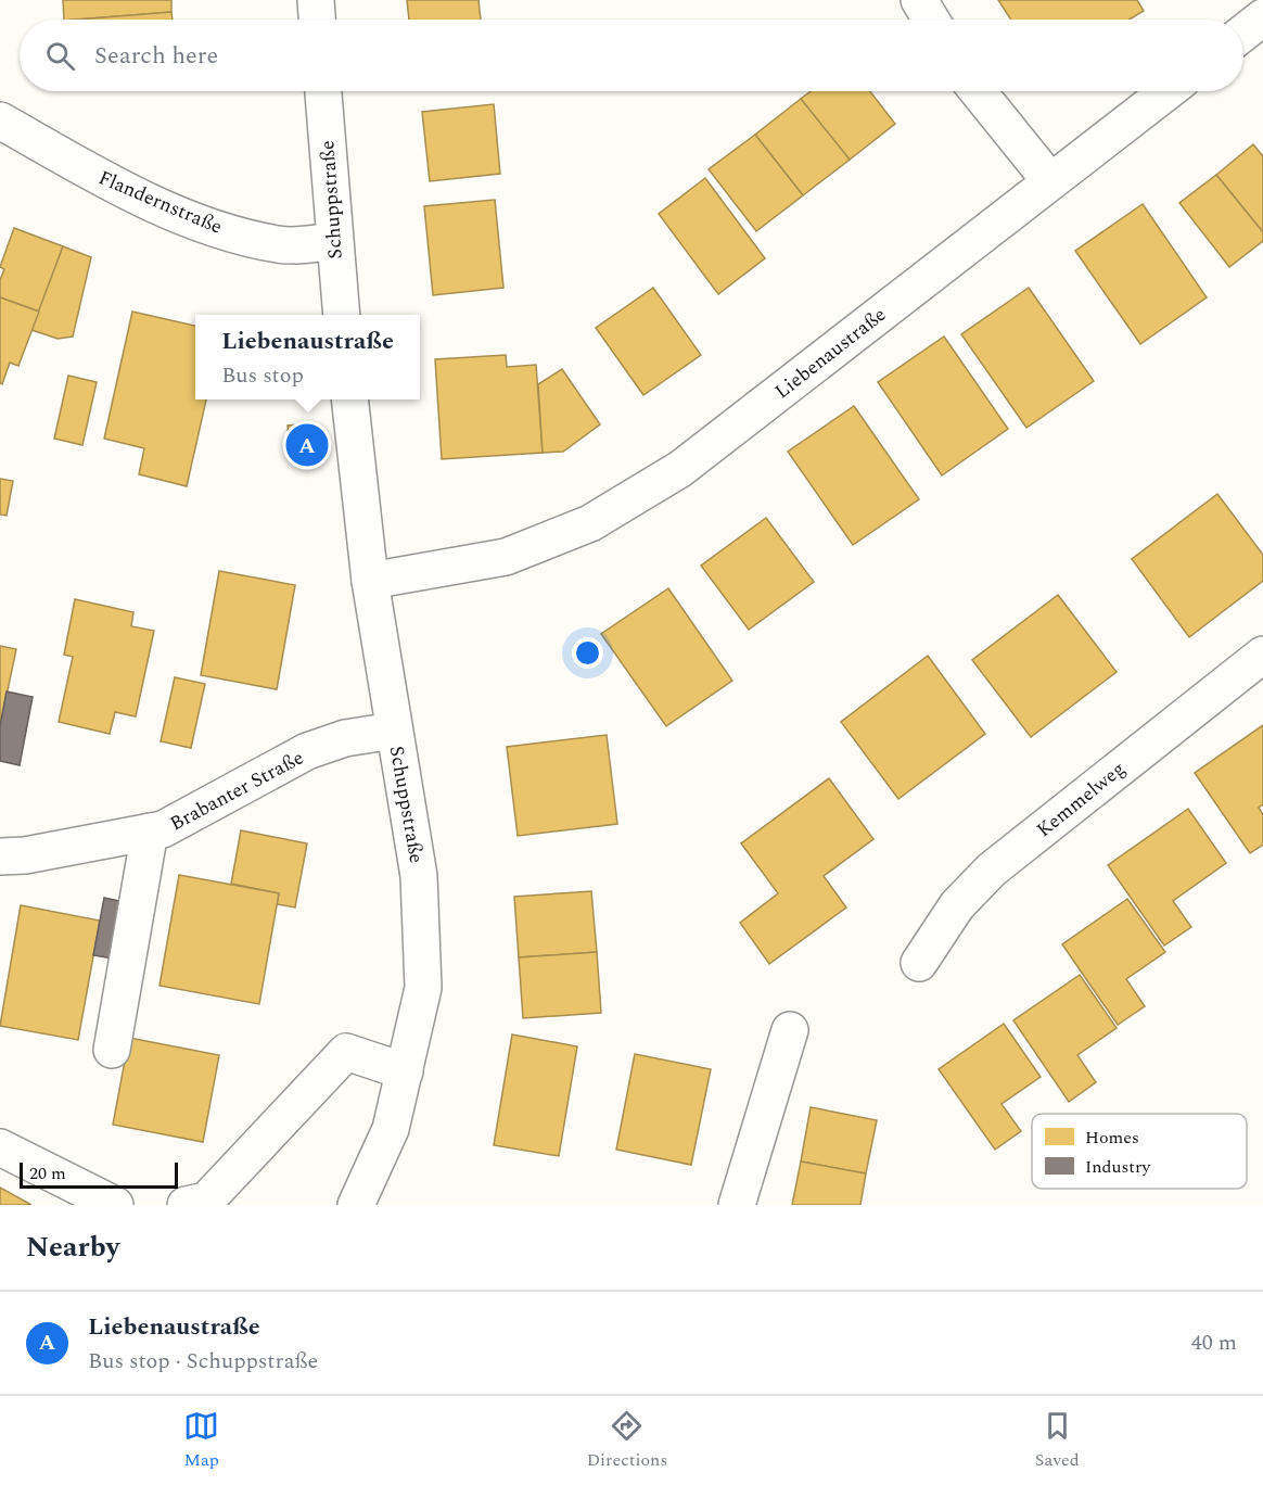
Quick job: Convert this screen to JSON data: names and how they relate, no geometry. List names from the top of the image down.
{
  "streets": {
    "street": [
      "Schuppstraße",
      "Flandernstraße",
      "Liebenaustraße",
      "Brabanter Straße",
      "Kemmelweg"
    ]
  },
  "crossings": [
    ["Schuppstraße", "Flandernstraße"],
    ["Schuppstraße", "Liebenaustraße"],
    ["Schuppstraße", "Brabanter Straße"]
  ],
  "legend": ["Homes", "Industry"],
  "scale_bar": "20 m",
  "page": {
    "search": "Search here",
    "popup": ["Liebenaustraße", "Bus stop"],
    "pins": "A",
    "scale": "20 m",
    "heading": "Nearby",
    "list": [
      {
        "mark": "A",
        "name": "Liebenaustraße",
        "note": "Bus stop · Schuppstraße",
        "value": "40 m"
      }
    ],
    "nav": ["Map", "Directions", "Saved"]
  }
}
